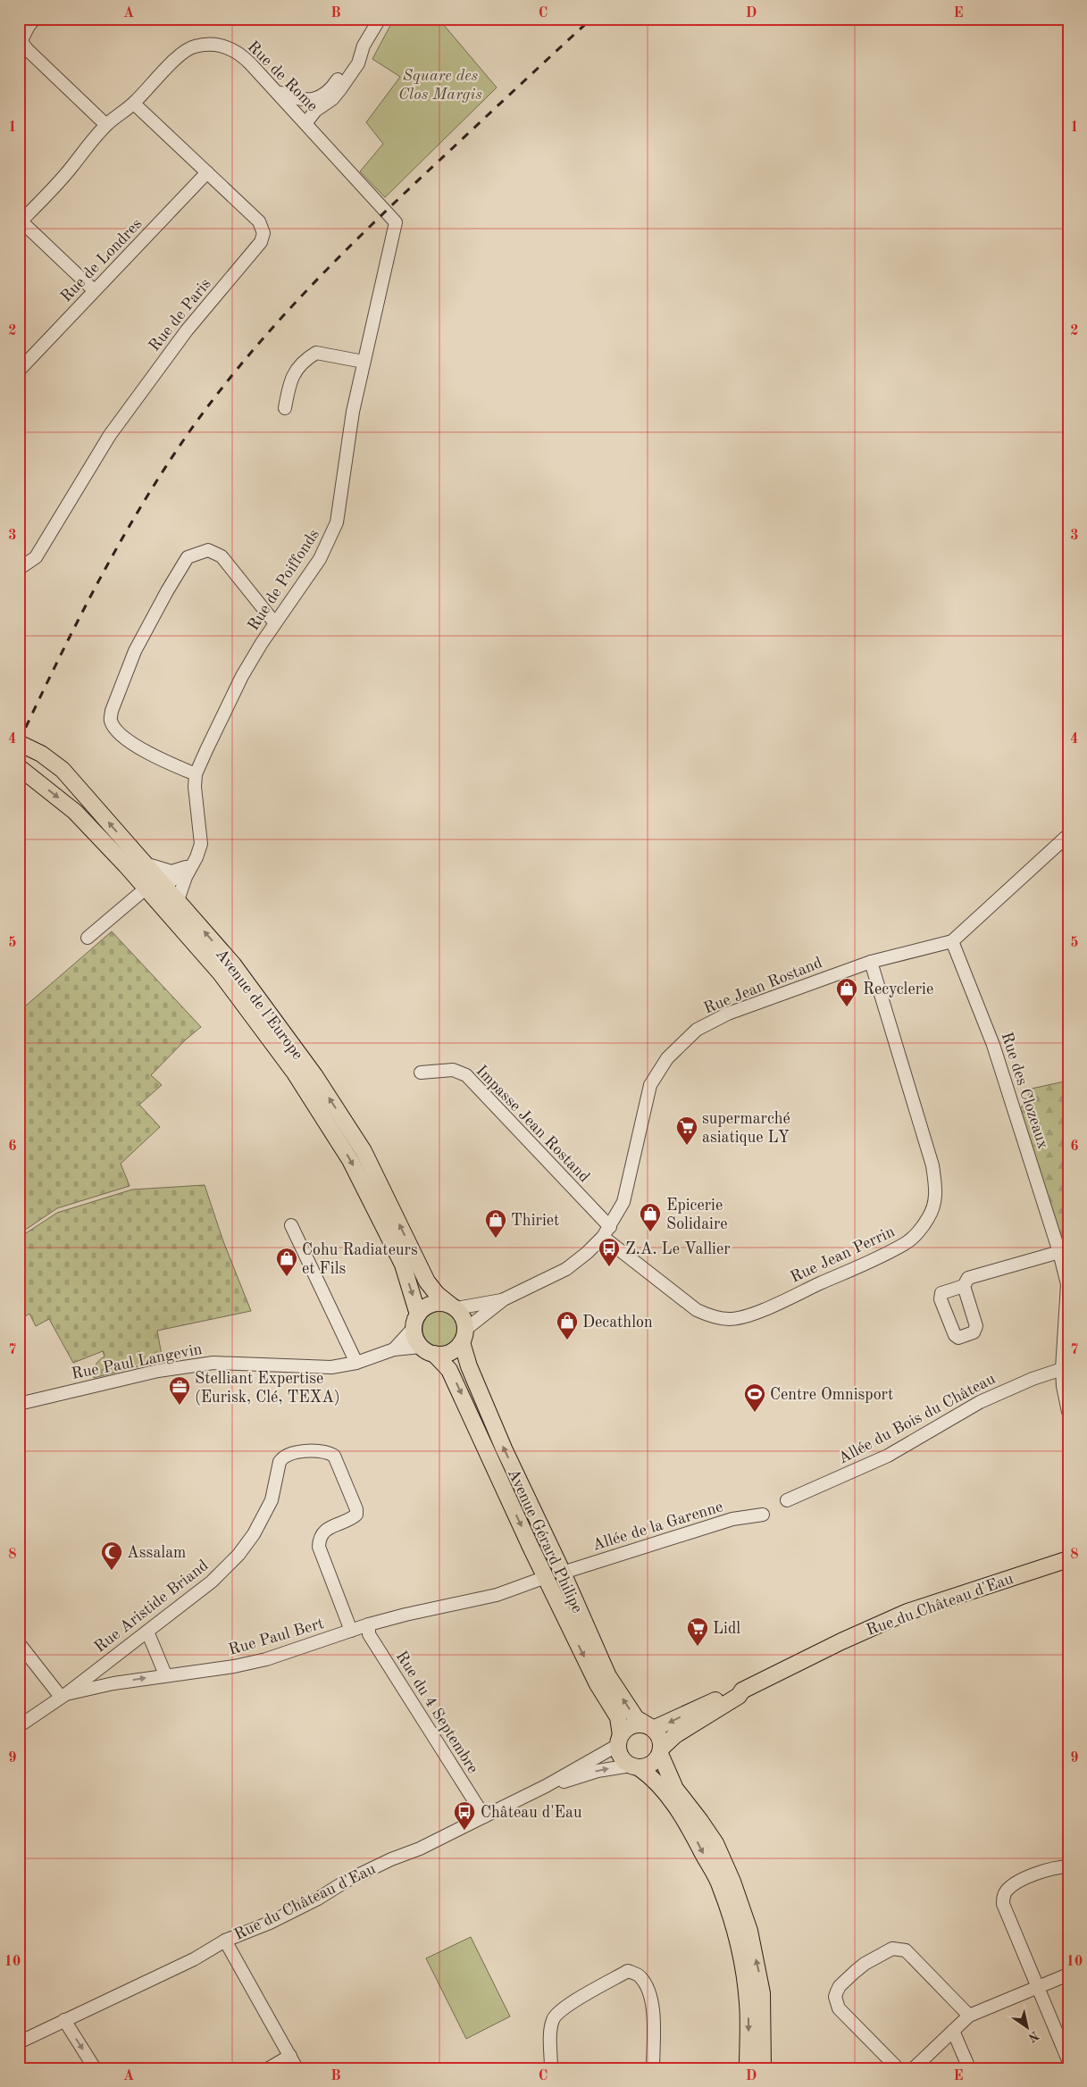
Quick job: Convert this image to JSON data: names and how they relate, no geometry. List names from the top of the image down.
{
  "streets": {
    "main road": ["Avenue de l'Europe", "Avenue Gérard Philipe", "Rue du Château d'Eau"],
    "street": [
      "Rue de Rome",
      "Rue de Londres",
      "Rue de Paris",
      "Rue de Poiffonds",
      "Rue Jean Rostand",
      "Rue des Clozeaux",
      "Impasse Jean Rostand",
      "Rue Jean Perrin",
      "Rue Paul Langevin",
      "Allée du Bois du Château",
      "Allée de la Garenne",
      "Rue Aristide Briand",
      "Rue Paul Bert",
      "Rue du 4 Septembre"
    ]
  },
  "crossings": [
    ["Rue de Rome", "Rue de Paris"],
    ["Rue de Rome", "Rue de Poiffonds"],
    ["Rue de Londres", "Rue de Paris"],
    ["Rue de Poiffonds", "Avenue de l'Europe"],
    ["Rue Jean Rostand", "Avenue de l'Europe"],
    ["Rue Jean Rostand", "Rue des Clozeaux"],
    ["Rue Jean Rostand", "Impasse Jean Rostand"],
    ["Rue Jean Rostand", "Rue Jean Perrin"],
    ["Rue Jean Rostand", "Rue Paul Langevin"],
    ["Rue Jean Rostand", "Avenue Gérard Philipe"],
    ["Avenue de l'Europe", "Rue Paul Langevin"],
    ["Avenue de l'Europe", "Avenue Gérard Philipe"],
    ["Rue des Clozeaux", "Allée du Bois du Château"],
    ["Impasse Jean Rostand", "Rue Jean Perrin"],
    ["Rue Paul Langevin", "Avenue Gérard Philipe"],
    ["Allée de la Garenne", "Avenue Gérard Philipe"],
    ["Avenue Gérard Philipe", "Rue du Château d'Eau"],
    ["Avenue Gérard Philipe", "Rue Paul Bert"],
    ["Rue du Château d'Eau", "Rue du 4 Septembre"],
    ["Rue Aristide Briand", "Rue Paul Bert"],
    ["Rue Paul Bert", "Rue du 4 Septembre"]
  ],
  "parks": ["Square des Clos Margis"],
  "places": {
    "shop": [
      "Recyclerie",
      "Epicerie Solidaire",
      "Thiriet",
      "Cohu Radiateurs et Fils",
      "Decathlon"
    ],
    "supermarket": ["supermarché asiatique LY", "Lidl"],
    "bus stop": ["Z.A. Le Vallier", "Château d'Eau"],
    "office": ["Stelliant Expertise (Eurisk, Clé, TEXA)"],
    "sports": ["Centre Omnisport"],
    "mosque": ["Assalam"]
  },
  "north": "bottom right",
  "grid": {
    "columns": [
      "A",
      "B",
      "C",
      "D",
      "E"
    ],
    "rows": [
      "1",
      "2",
      "3",
      "4",
      "5",
      "6",
      "7",
      "8",
      "9",
      "10"
    ]
  }
}
